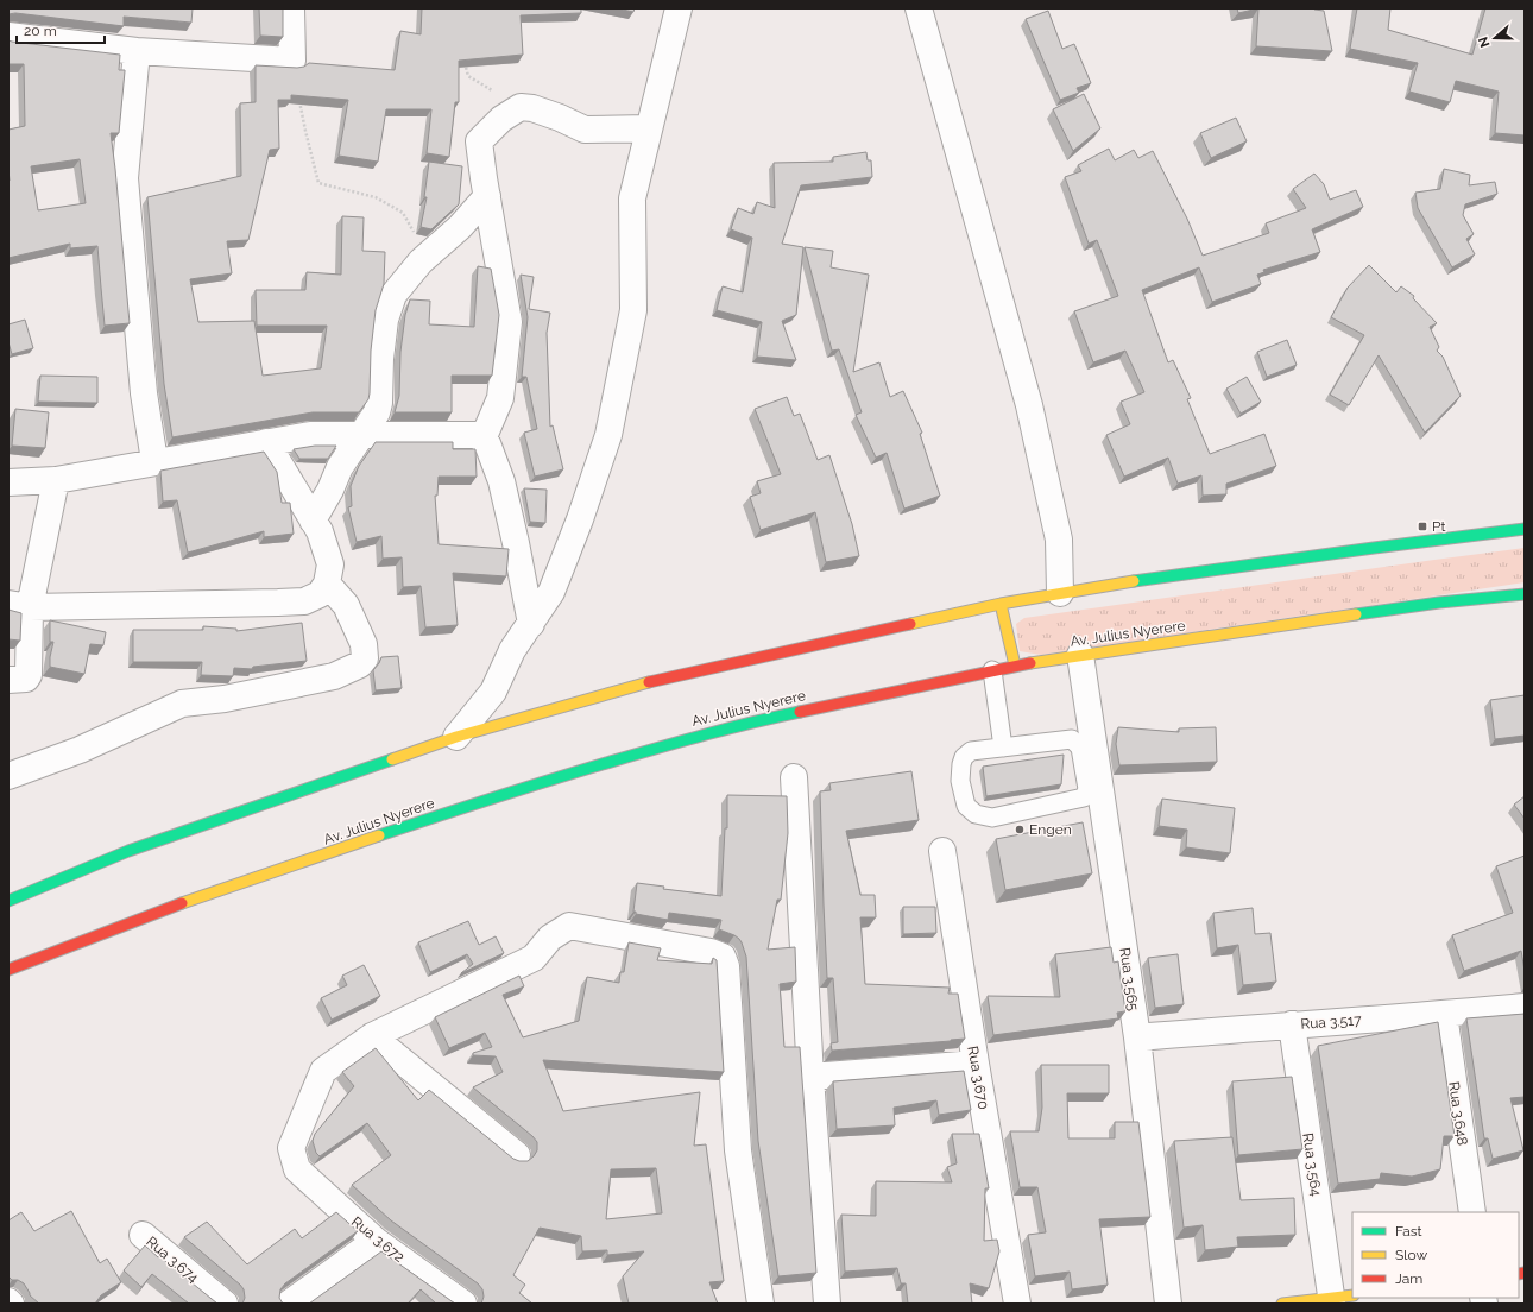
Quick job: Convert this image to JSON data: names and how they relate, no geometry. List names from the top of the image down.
{
  "streets": {
    "main road": ["Av. Julius Nyerere"],
    "street": [
      "Rua 3.565",
      "Rua 3.517",
      "Rua 3.670",
      "Rua 3.648",
      "Rua 3.564",
      "Rua 3.672",
      "Rua 3.674"
    ]
  },
  "crossings": [
    ["Av. Julius Nyerere", "Rua 3.565"],
    ["Rua 3.565", "Rua 3.517"],
    ["Rua 3.517", "Rua 3.648"],
    ["Rua 3.517", "Rua 3.564"]
  ],
  "places": {
    "transit": ["Pt"],
    "other": ["Engen"]
  },
  "legend": ["Fast", "Slow", "Jam"],
  "scale_bar": "20 m",
  "north": "left"
}
